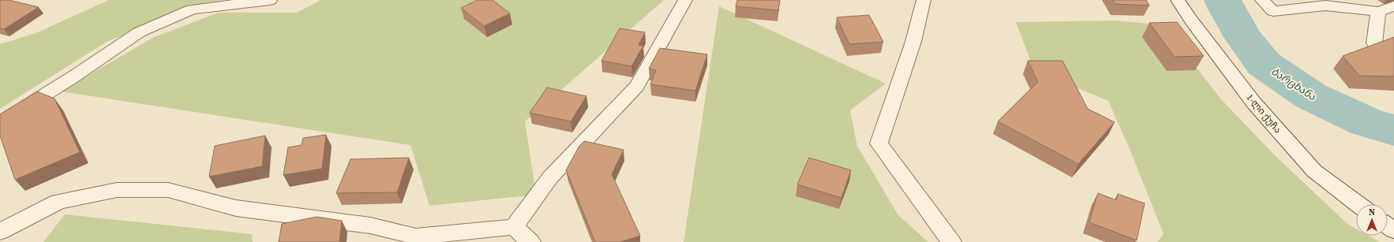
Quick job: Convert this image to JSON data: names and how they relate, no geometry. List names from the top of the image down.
{
  "streets": {
    "street": ["1-ლი ქუჩა"]
  },
  "water": ["ბარცხანა"],
  "north": "top"
}
